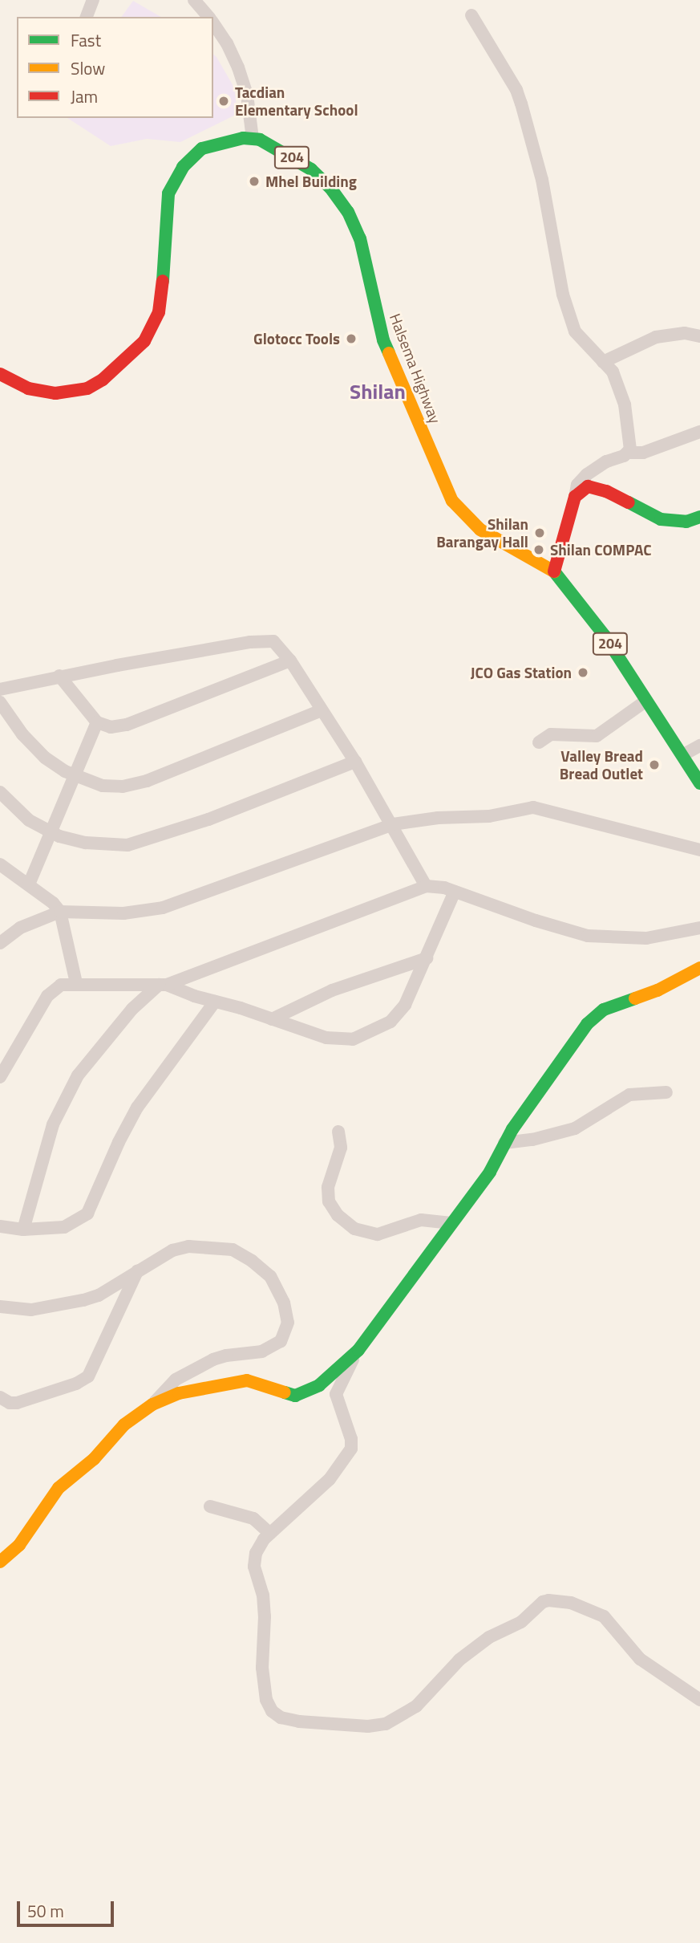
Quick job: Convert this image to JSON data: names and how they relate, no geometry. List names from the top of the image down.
{
  "streets": {
    "main road": ["204", "Halsema Highway"]
  },
  "crossings": [
    ["204", "Halsema Highway"]
  ],
  "districts": ["Shilan"],
  "places": [
    "Tacdian Elementary School",
    "Mhel Building",
    "Glotocc Tools",
    "Shilan Barangay Hall",
    "Shilan COMPAC",
    "JCO Gas Station",
    "Valley Bread Bread Outlet"
  ],
  "legend": ["Fast", "Slow", "Jam"],
  "scale_bar": "50 m"
}
